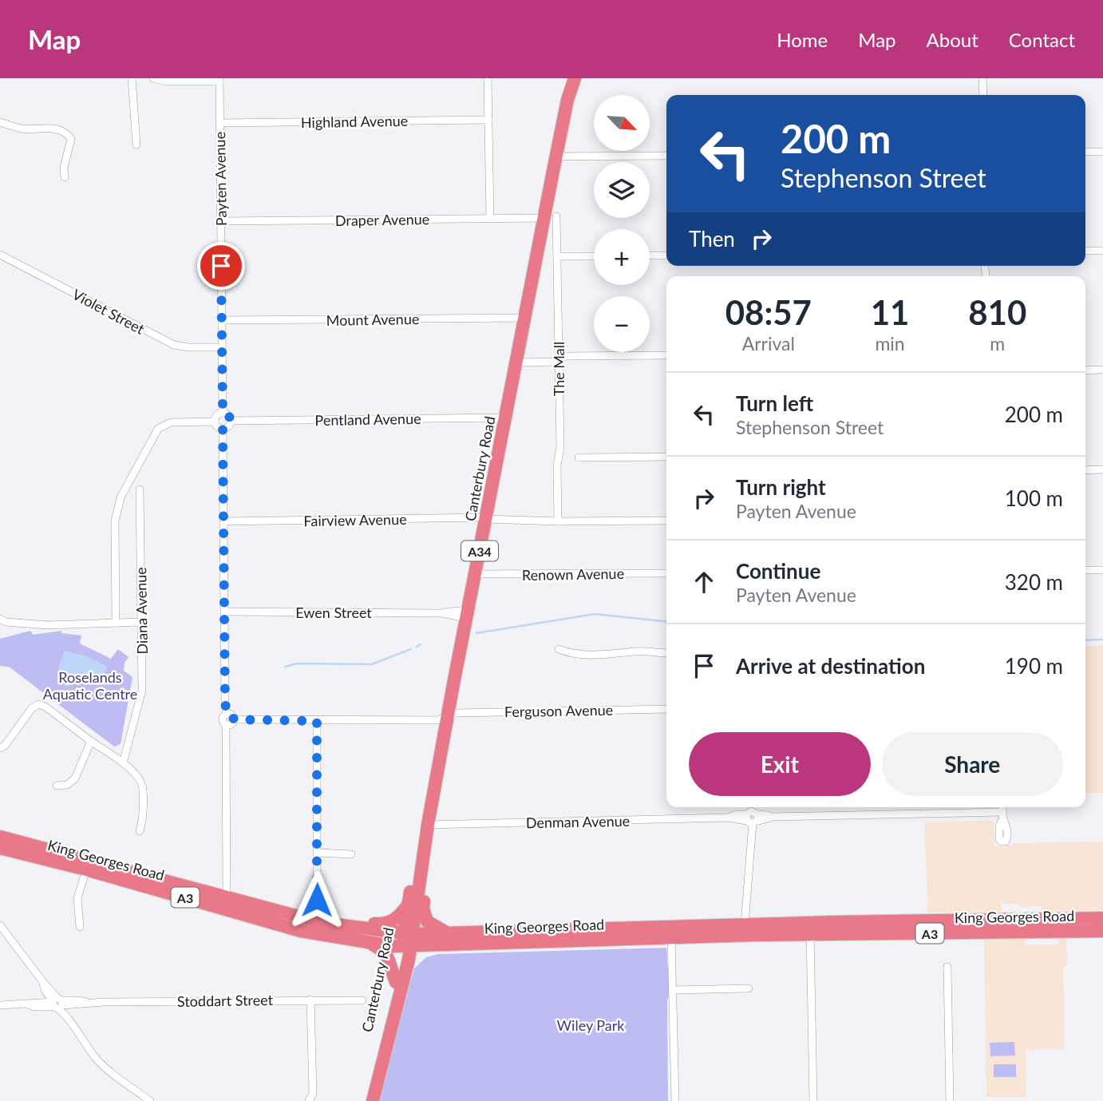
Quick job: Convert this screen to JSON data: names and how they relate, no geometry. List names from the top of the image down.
{
  "streets": {
    "highway": [
      "Canterbury Road",
      "A34",
      "King Georges Road",
      "A3"
    ],
    "street": [
      "Highland Avenue",
      "Payten Avenue",
      "Draper Avenue",
      "Violet Street",
      "Mount Avenue",
      "The Mall",
      "Pentland Avenue",
      "Fairview Avenue",
      "Renown Avenue",
      "Diana Avenue",
      "Ewen Street",
      "Ferguson Avenue",
      "Denman Avenue",
      "Stoddart Street"
    ]
  },
  "crossings": [
    ["Highland Avenue", "Payten Avenue"],
    ["Payten Avenue", "Draper Avenue"],
    ["Payten Avenue", "Violet Street"],
    ["Payten Avenue", "Mount Avenue"],
    ["Payten Avenue", "Pentland Avenue"],
    ["Draper Avenue", "The Mall"],
    ["Draper Avenue", "Canterbury Road"],
    ["Mount Avenue", "Canterbury Road"],
    ["The Mall", "Canterbury Road"],
    ["The Mall", "Fairview Avenue"],
    ["Pentland Avenue", "Canterbury Road"],
    ["Canterbury Road", "Fairview Avenue"],
    ["Canterbury Road", "Renown Avenue"],
    ["Canterbury Road", "Ewen Street"],
    ["Canterbury Road", "Ferguson Avenue"],
    ["Canterbury Road", "Denman Avenue"],
    ["Canterbury Road", "King Georges Road"]
  ],
  "parks": ["Roselands Aquatic Centre", "Wiley Park"],
  "north": "bottom right",
  "page": {
    "header": "Map",
    "nav": [
      "Home",
      "Map",
      "About",
      "Contact"
    ],
    "map_buttons": ["+", "−"],
    "turn": ["200 m", "Stephenson Street"],
    "then": "Then",
    "eta": [
      "08:57",
      "Arrival",
      "11",
      "min",
      "810",
      "m"
    ],
    "list": [
      {
        "name": "Turn left",
        "note": "Stephenson Street",
        "value": "200 m"
      },
      {
        "name": "Turn right",
        "note": "Payten Avenue",
        "value": "100 m"
      },
      {
        "name": "Continue",
        "note": "Payten Avenue",
        "value": "320 m"
      },
      {
        "name": "Arrive at destination",
        "value": "190 m"
      }
    ],
    "buttons": ["Exit", "Share"]
  }
}
